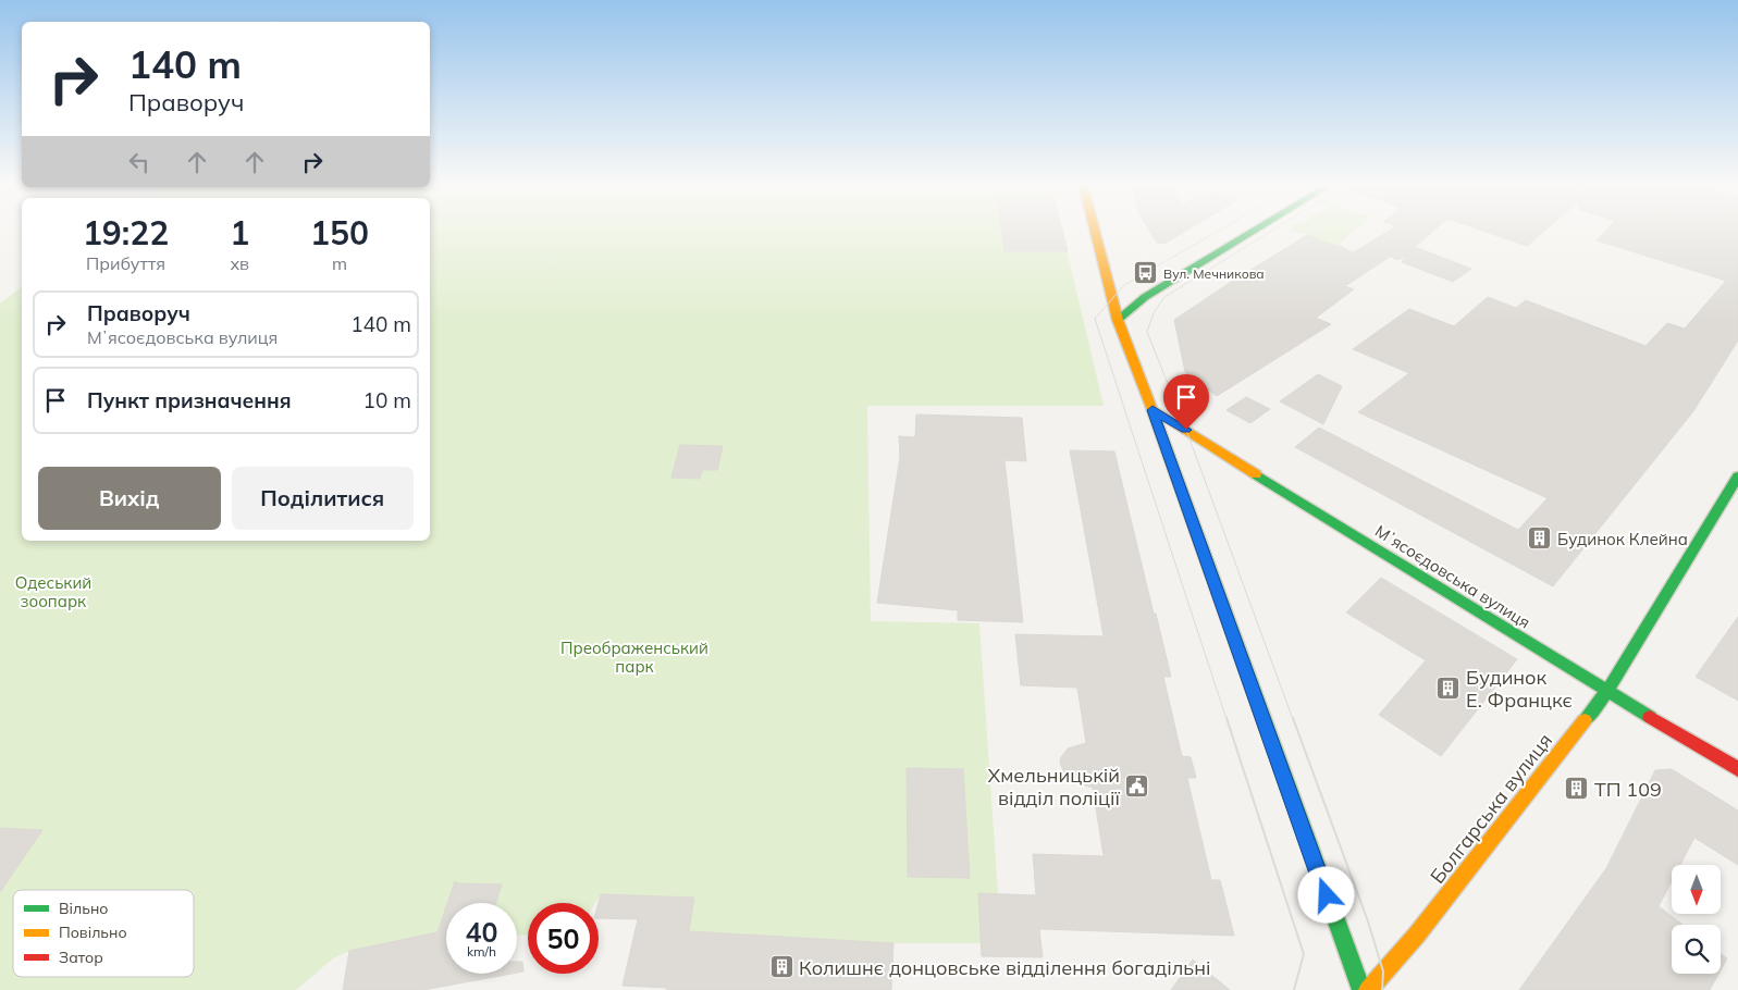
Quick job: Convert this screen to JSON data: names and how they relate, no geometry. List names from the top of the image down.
{
  "streets": {
    "main road": ["Мʼясоєдовська вулиця", "Болгарська вулиця"]
  },
  "crossings": [
    ["Мʼясоєдовська вулиця", "Болгарська вулиця"]
  ],
  "parks": ["Одеський зоопарк", "Преображенський парк"],
  "places": {
    "bus stop": ["Вул. Мечникова"],
    "building": [
      "Будинок Клейна",
      "Будинок Е. Францкє",
      "ТП 109",
      "Колишнє донцовське відділення богадільні"
    ],
    "public building": ["Хмельницькій відділ поліції"]
  },
  "legend": ["Вільно", "Повільно", "Затор"],
  "north": "bottom",
  "page": {
    "turn": ["140 m", "Праворуч"],
    "eta": [
      "19:22",
      "Прибуття",
      "1",
      "хв",
      "150",
      "m"
    ],
    "list": [
      {
        "name": "Праворуч",
        "note": "Мʼясоєдовська вулиця",
        "value": "140 m"
      },
      {
        "name": "Пункт призначення",
        "value": "10 m"
      }
    ],
    "buttons": ["Вихід", "Поділитися"],
    "speed": "40 km/h",
    "limit": "50"
  }
}
